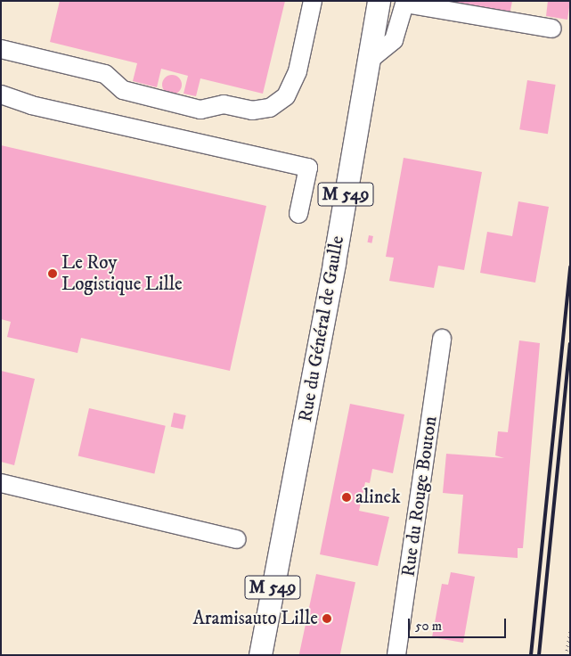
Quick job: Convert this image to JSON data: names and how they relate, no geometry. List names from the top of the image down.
{
  "streets": {
    "main road": ["M 549", "Rue du Général de Gaulle"],
    "street": ["Rue du Rouge Bouton"]
  },
  "places": ["Le Roy Logistique Lille", "alinek", "Aramisauto Lille"],
  "scale_bar": "50 m"
}
